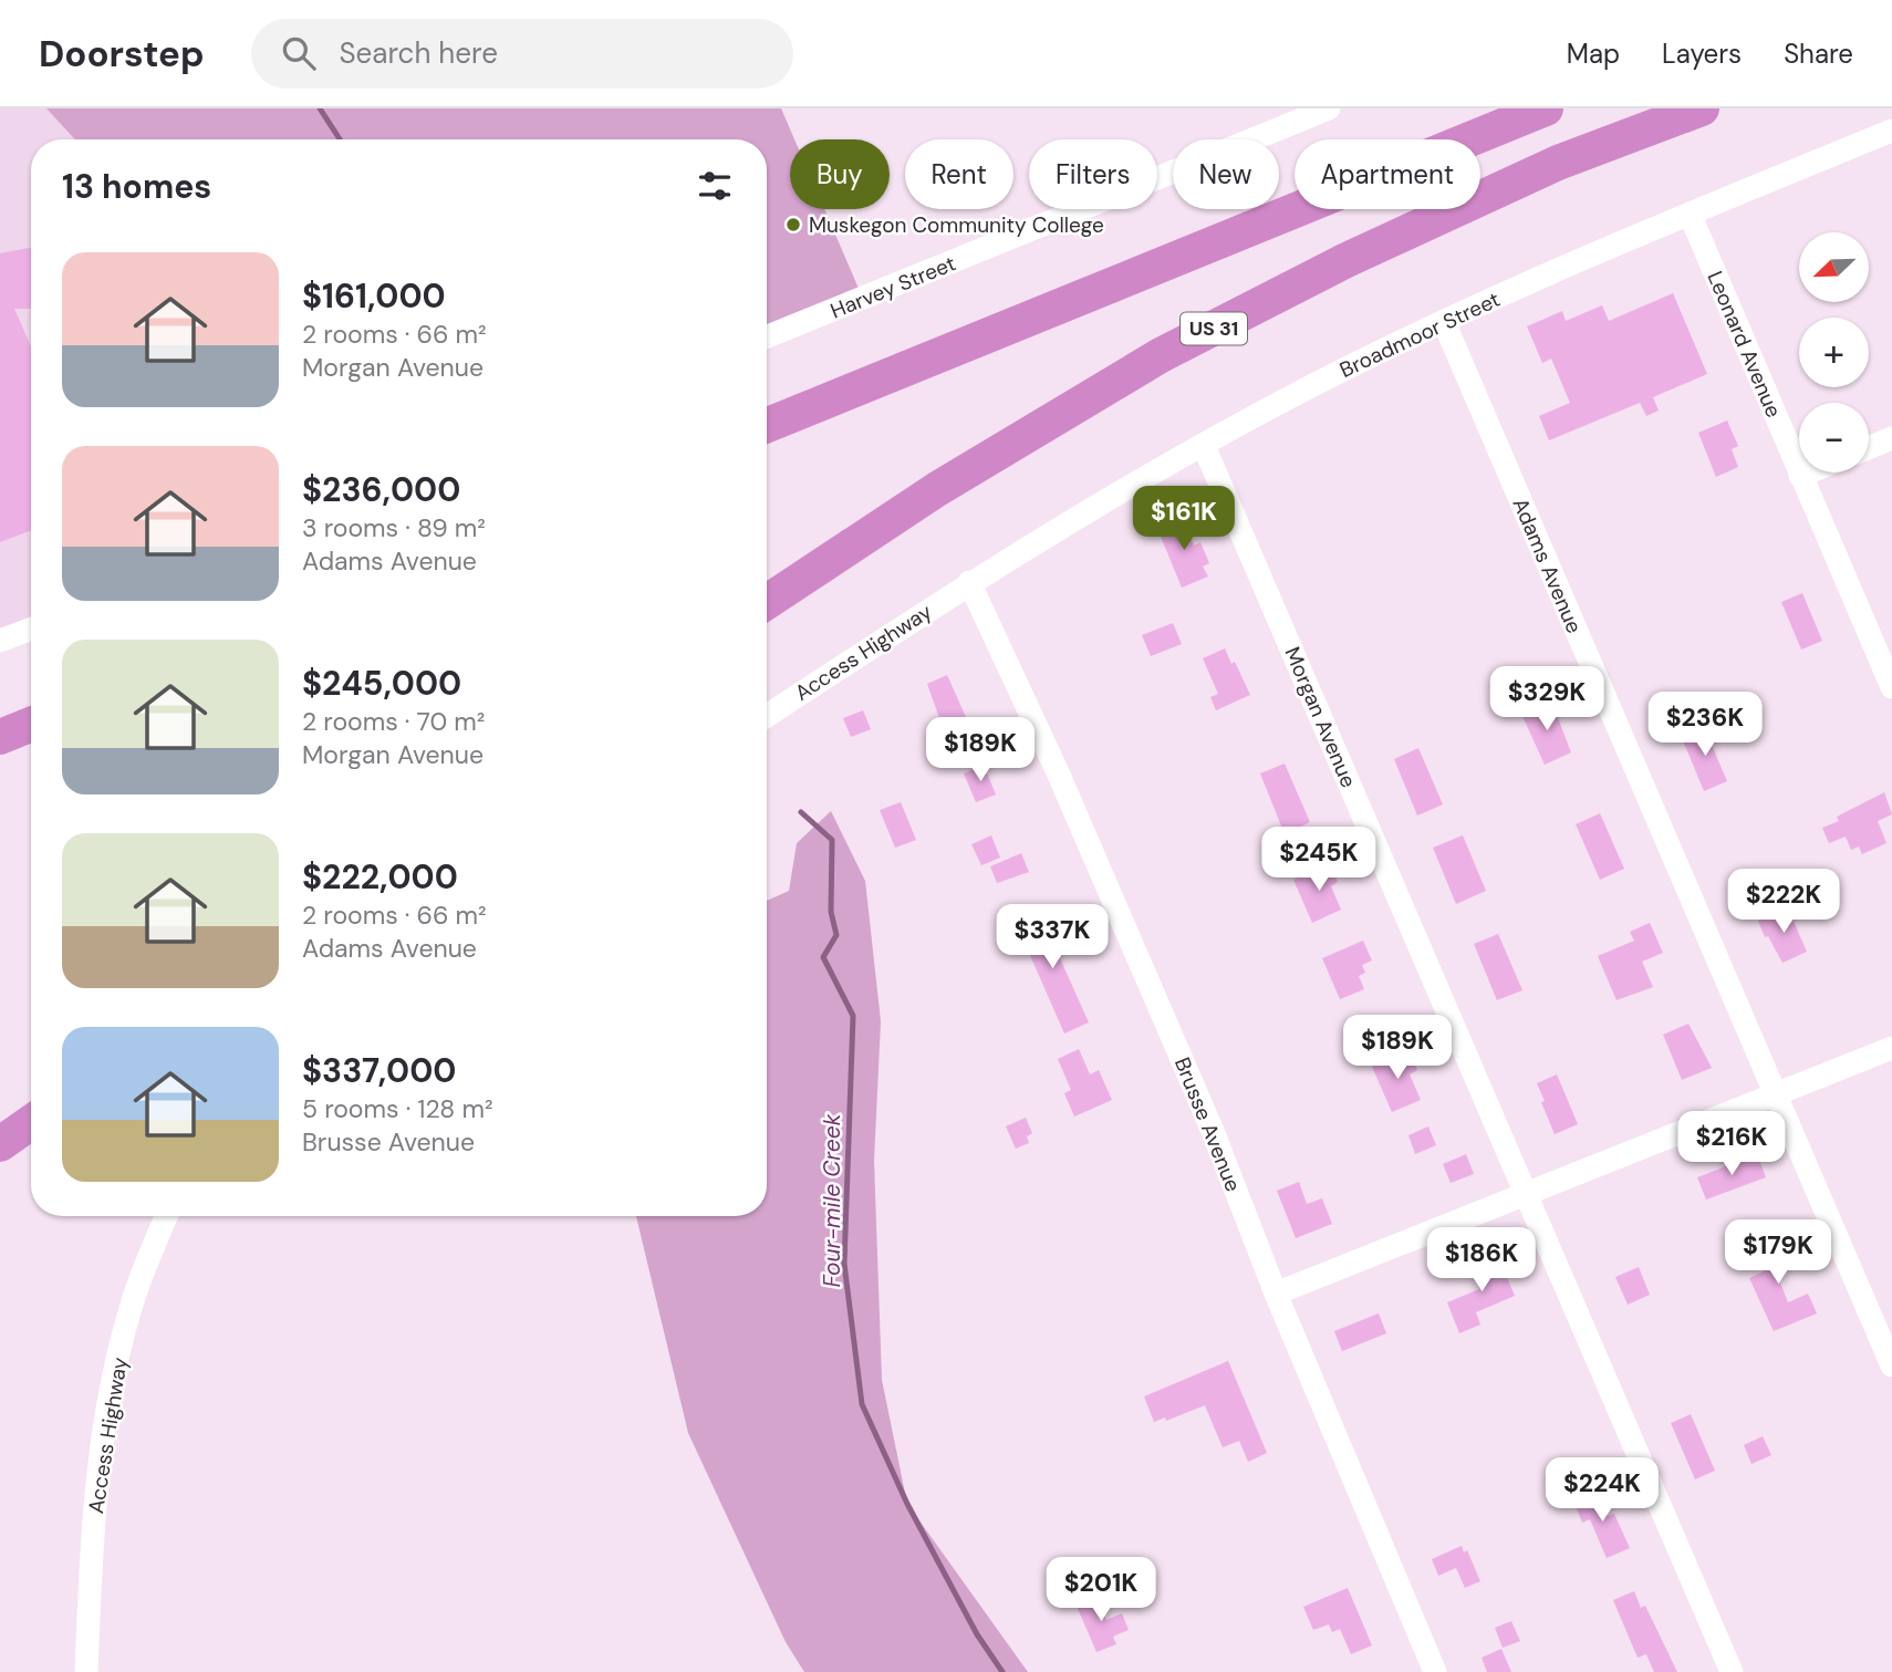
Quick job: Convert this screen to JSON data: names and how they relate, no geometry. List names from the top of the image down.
{
  "streets": {
    "highway": ["US 31"],
    "street": [
      "Harvey Street",
      "Broadmoor Street",
      "Leonard Avenue",
      "Adams Avenue",
      "Access Highway",
      "Morgan Avenue",
      "Brusse Avenue"
    ]
  },
  "crossings": [
    ["Broadmoor Street", "Leonard Avenue"],
    ["Broadmoor Street", "Adams Avenue"],
    ["Broadmoor Street", "Access Highway"],
    ["Broadmoor Street", "Morgan Avenue"],
    ["Broadmoor Street", "Brusse Avenue"],
    ["Access Highway", "Brusse Avenue"]
  ],
  "water": ["Four-mile Creek"],
  "places": ["Muskegon Community College"],
  "north": "bottom left",
  "page": {
    "header": "Doorstep",
    "search": "Search here",
    "nav": ["Map", "Layers", "Share"],
    "chip": [
      "Buy",
      "Rent",
      "Filters",
      "New",
      "Apartment"
    ],
    "heading": "13 homes",
    "map_buttons": ["+", "−"],
    "list": [
      {
        "name": "$161,000",
        "note": "2 rooms · 66 m² · Morgan Avenue"
      },
      {
        "name": "$236,000",
        "note": "3 rooms · 89 m² · Adams Avenue"
      },
      {
        "name": "$245,000",
        "note": "2 rooms · 70 m² · Morgan Avenue"
      },
      {
        "name": "$222,000",
        "note": "2 rooms · 66 m² · Adams Avenue"
      },
      {
        "name": "$337,000",
        "note": "5 rooms · 128 m² · Brusse Avenue"
      }
    ],
    "price": [
      "$161K",
      "$329K",
      "$236K",
      "$189K",
      "$245K",
      "$222K",
      "$337K",
      "$189K",
      "$216K",
      "$179K",
      "$186K",
      "$224K",
      "$201K"
    ]
  }
}
